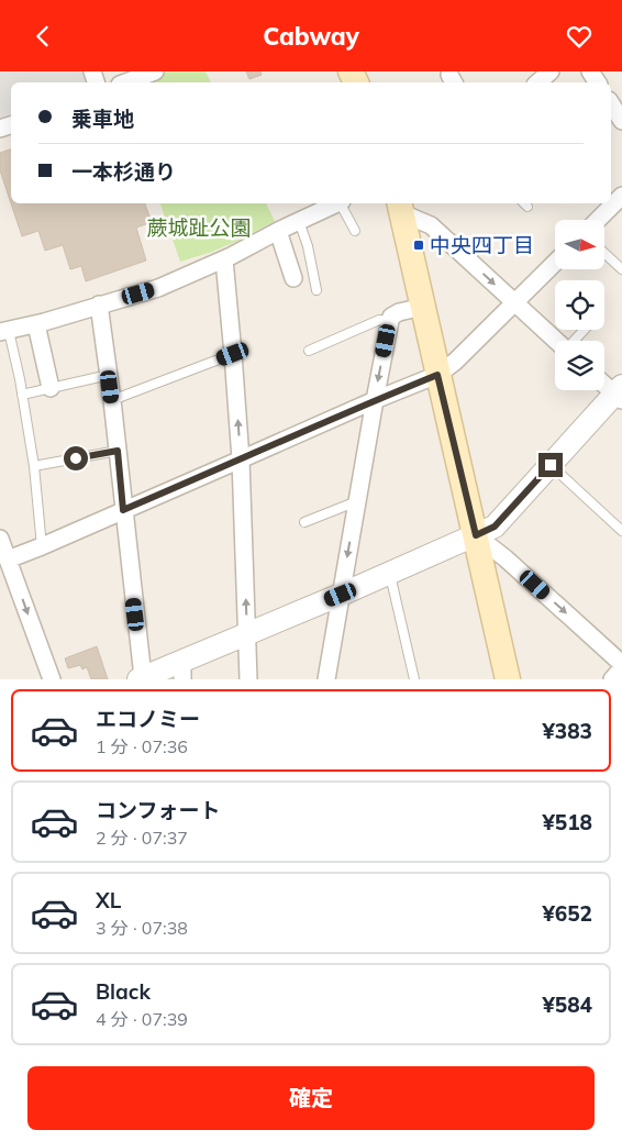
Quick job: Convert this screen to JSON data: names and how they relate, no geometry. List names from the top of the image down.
{
  "parks": ["蕨城趾公園"],
  "places": {
    "transit": ["中央四丁目"]
  },
  "north": "right",
  "page": {
    "header": "Cabway",
    "banner": ["乗車地", "一本杉通り"],
    "list": [
      {
        "name": "エコノミー",
        "note": "1 分 · 07:36",
        "value": "¥383"
      },
      {
        "name": "コンフォート",
        "note": "2 分 · 07:37",
        "value": "¥518"
      },
      {
        "name": "XL",
        "note": "3 分 · 07:38",
        "value": "¥652"
      },
      {
        "name": "Black",
        "note": "4 分 · 07:39",
        "value": "¥584"
      }
    ],
    "buttons": "確定"
  }
}
